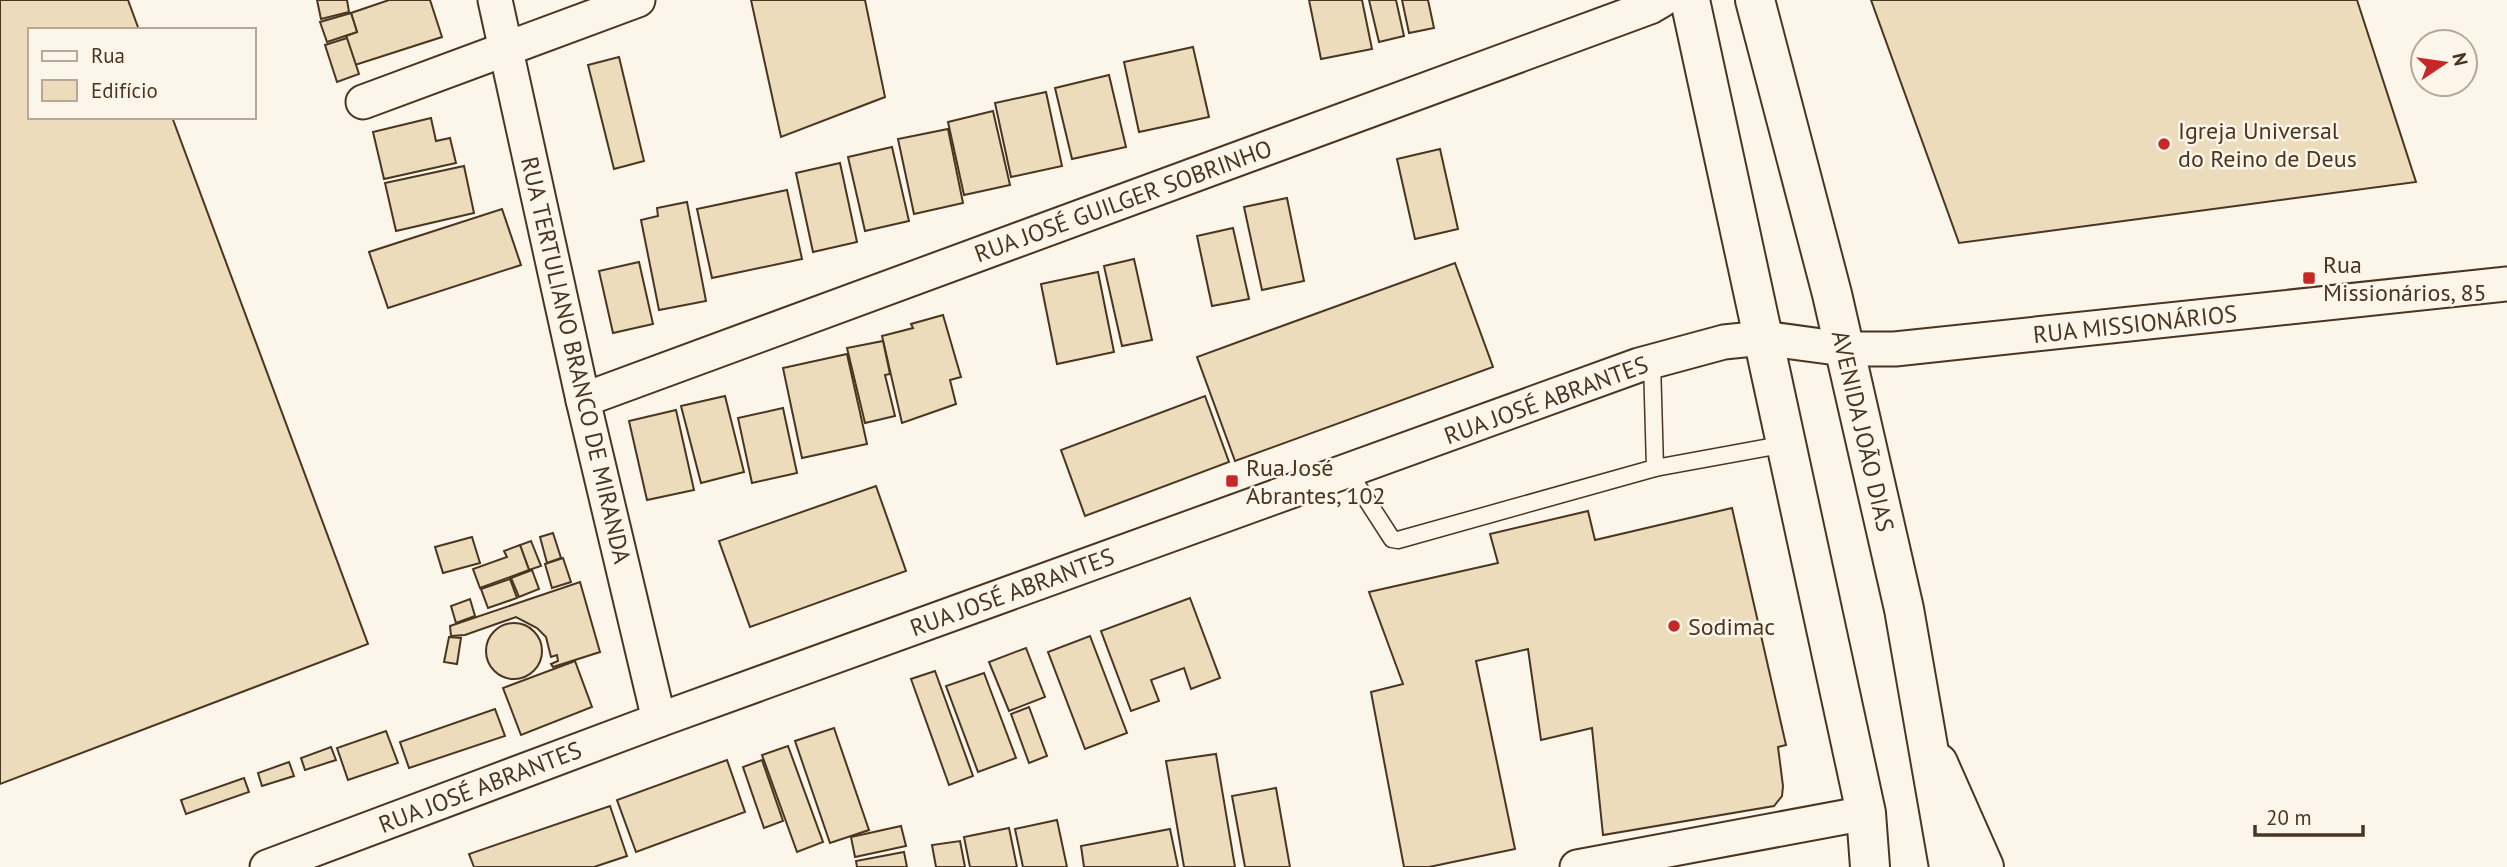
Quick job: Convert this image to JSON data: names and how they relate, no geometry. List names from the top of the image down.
{
  "streets": {
    "main road": ["AVENIDA JOÃO DIAS"],
    "street": [
      "RUA JOSÉ GUILGER SOBRINHO",
      "RUA MISSIONÁRIOS",
      "RUA TERTULIANO BRANCO DE MIRANDA",
      "RUA JOSÉ ABRANTES"
    ]
  },
  "crossings": [
    ["RUA JOSÉ GUILGER SOBRINHO", "RUA TERTULIANO BRANCO DE MIRANDA"],
    ["RUA MISSIONÁRIOS", "RUA JOSÉ ABRANTES"],
    ["RUA MISSIONÁRIOS", "AVENIDA JOÃO DIAS"],
    ["RUA TERTULIANO BRANCO DE MIRANDA", "RUA JOSÉ ABRANTES"]
  ],
  "places": {
    "other": ["Igreja Universal do Reino de Deus", "Sodimac"],
    "transit": ["Rua Missionários, 85", "Rua José Abrantes, 102"]
  },
  "legend": ["Rua", "Edifício"],
  "scale_bar": "20 m",
  "north": "right"
}
